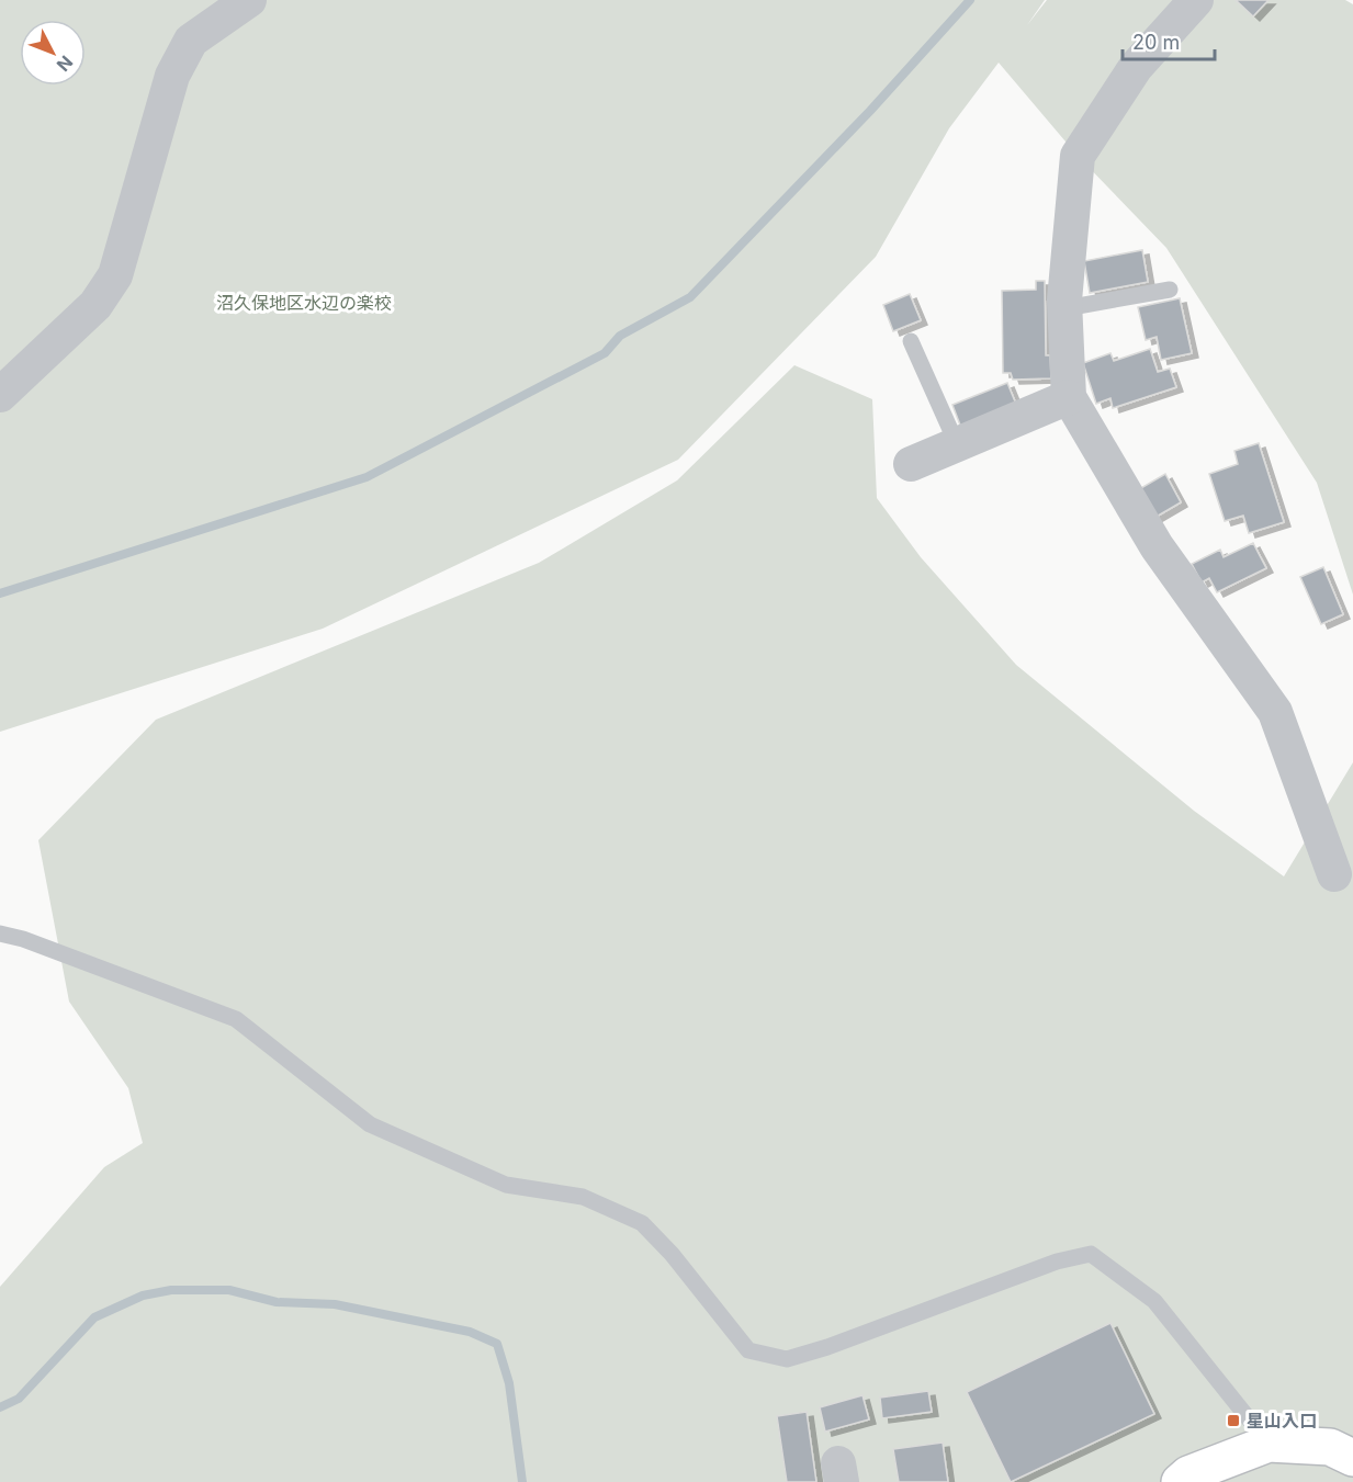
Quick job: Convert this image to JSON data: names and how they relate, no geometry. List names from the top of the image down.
{
  "parks": ["沼久保地区水辺の楽校"],
  "places": {
    "transit": ["星山入口"]
  },
  "scale_bar": "20 m",
  "north": "bottom right"
}
